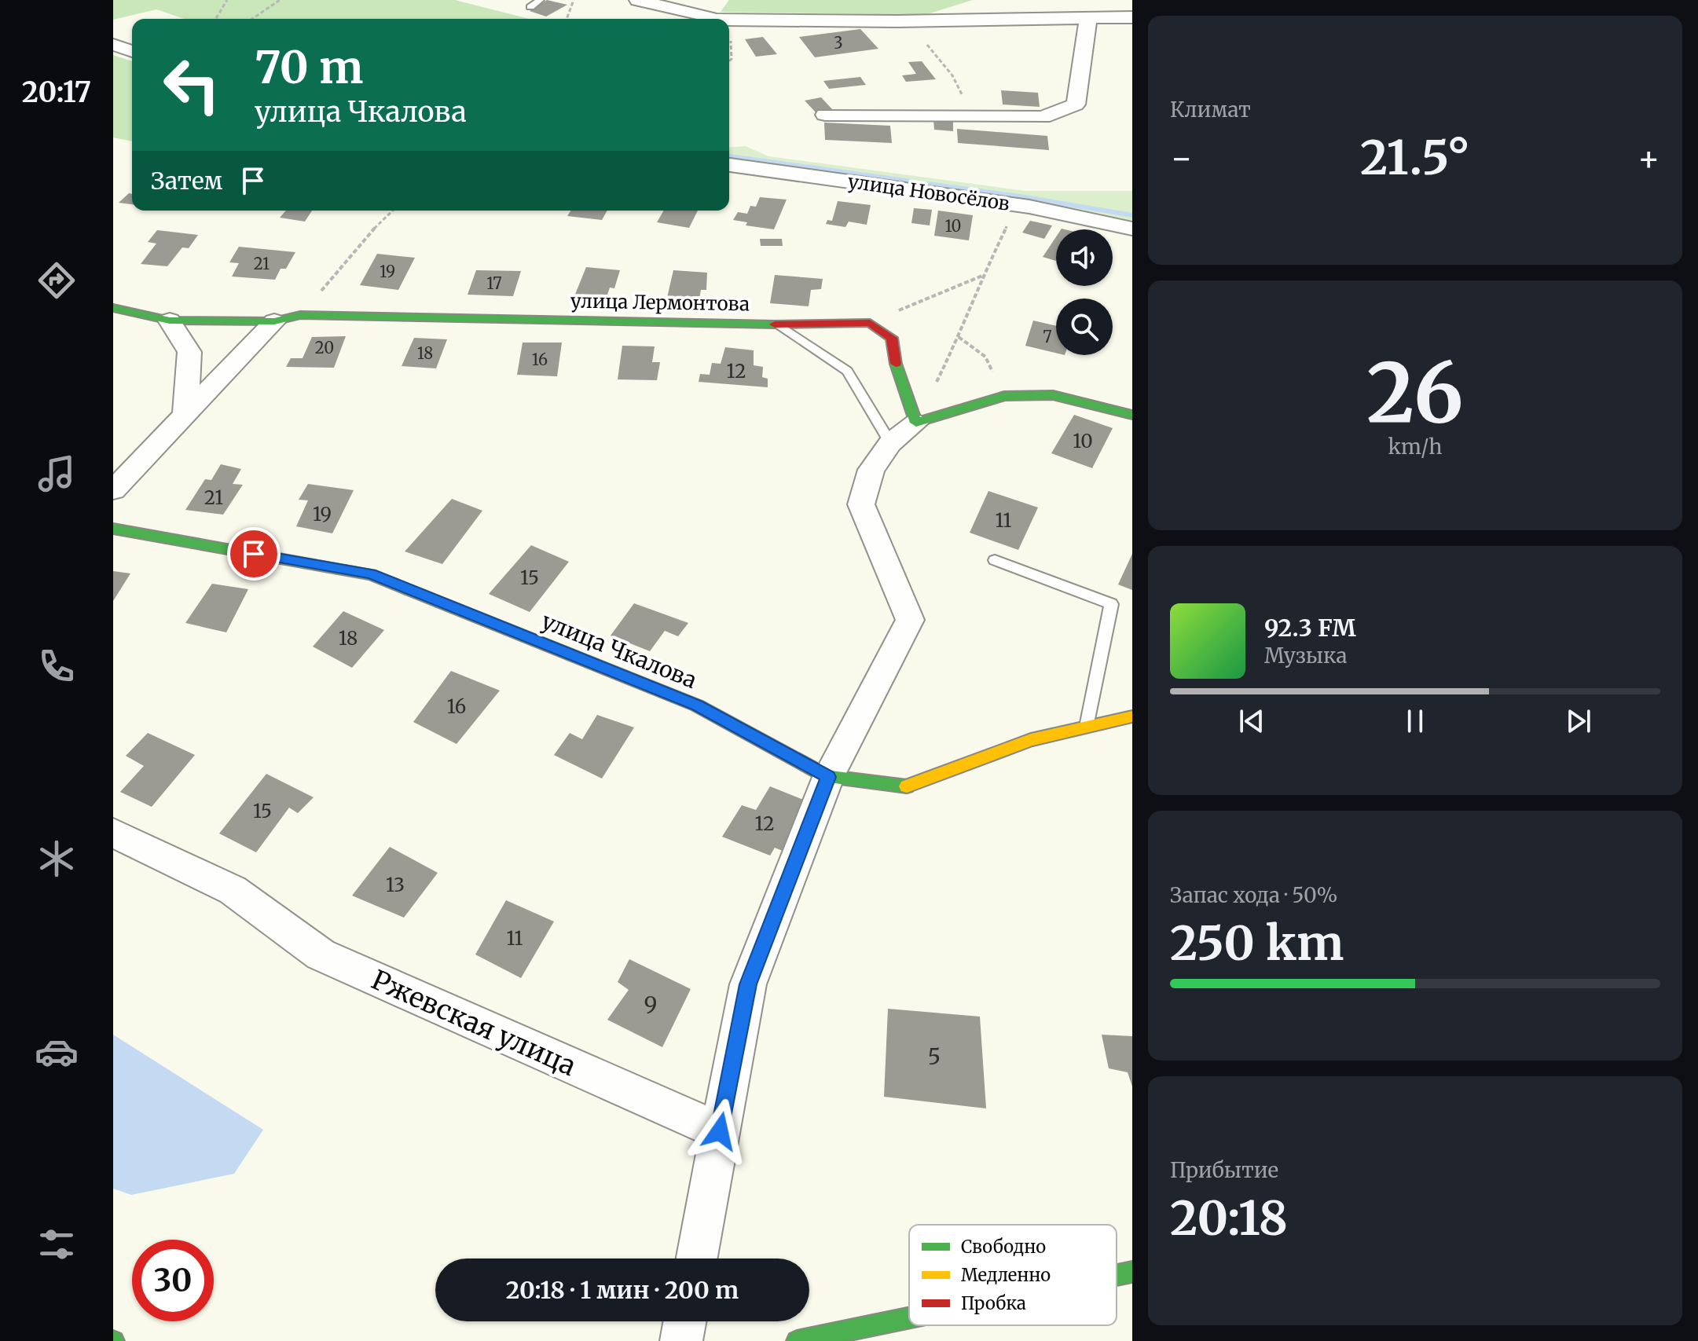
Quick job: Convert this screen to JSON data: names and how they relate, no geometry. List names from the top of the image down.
{
  "streets": {
    "street": [
      "улица Новосёлов",
      "улица Лермонтова",
      "улица Чкалова",
      "Ржевская улица"
    ]
  },
  "house_numbers": [
    "3",
    "10",
    "21",
    "19",
    "17",
    "7",
    "20",
    "18",
    "16",
    "12",
    "10",
    "21",
    "19",
    "11",
    "15",
    "18",
    "16",
    "15",
    "12",
    "13",
    "11",
    "9",
    "5"
  ],
  "legend": ["Свободно", "Медленно", "Пробка"],
  "page": {
    "tabs": "20:17",
    "tile": [
      "Климат",
      ["26", "km/h"],
      ["Запас хода · 50%", "250 km"],
      ["Прибытие", "20:18"]
    ],
    "turn": ["70 m", "улица Чкалова"],
    "heat": ["−", "21.5°", "+"],
    "then": "Затем",
    "song": ["92.3 FM", "Музыка"],
    "limit": "30",
    "trip": "20:18 · 1 мин · 200 m"
  }
}
